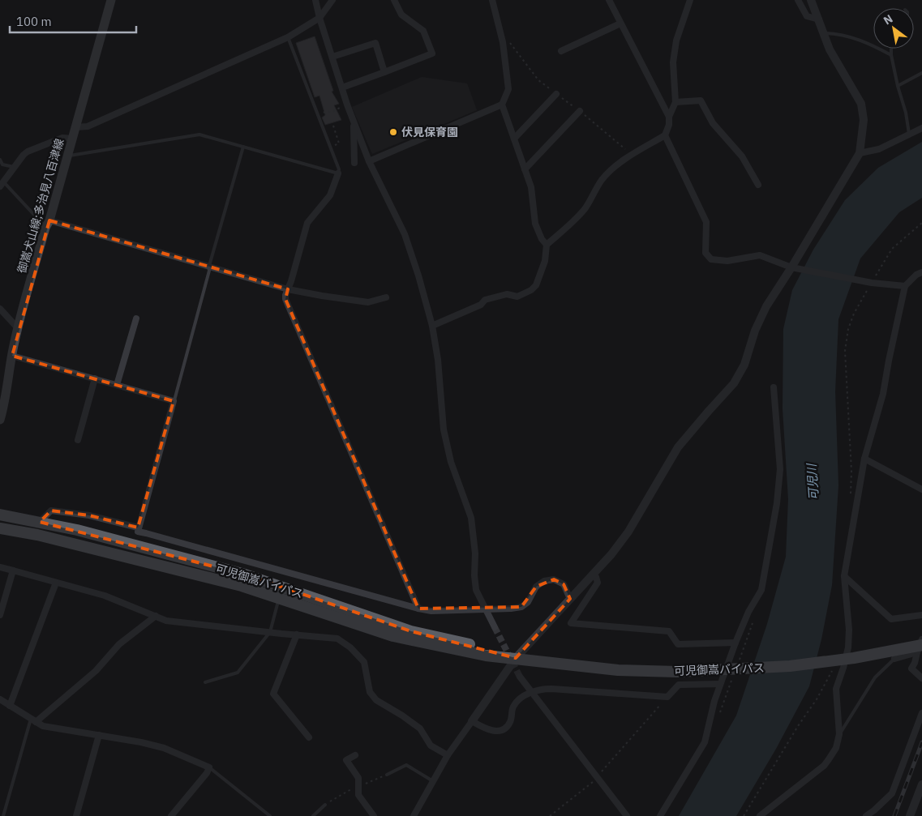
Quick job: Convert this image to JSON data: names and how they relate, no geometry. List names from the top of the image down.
{
  "streets": {
    "highway": ["可児御嵩バイパス"],
    "main road": ["御嵩犬山線;多治見八百津線"]
  },
  "water": ["可児川"],
  "places": ["伏見保育園"],
  "scale_bar": "100 m",
  "north": "top left"
}
